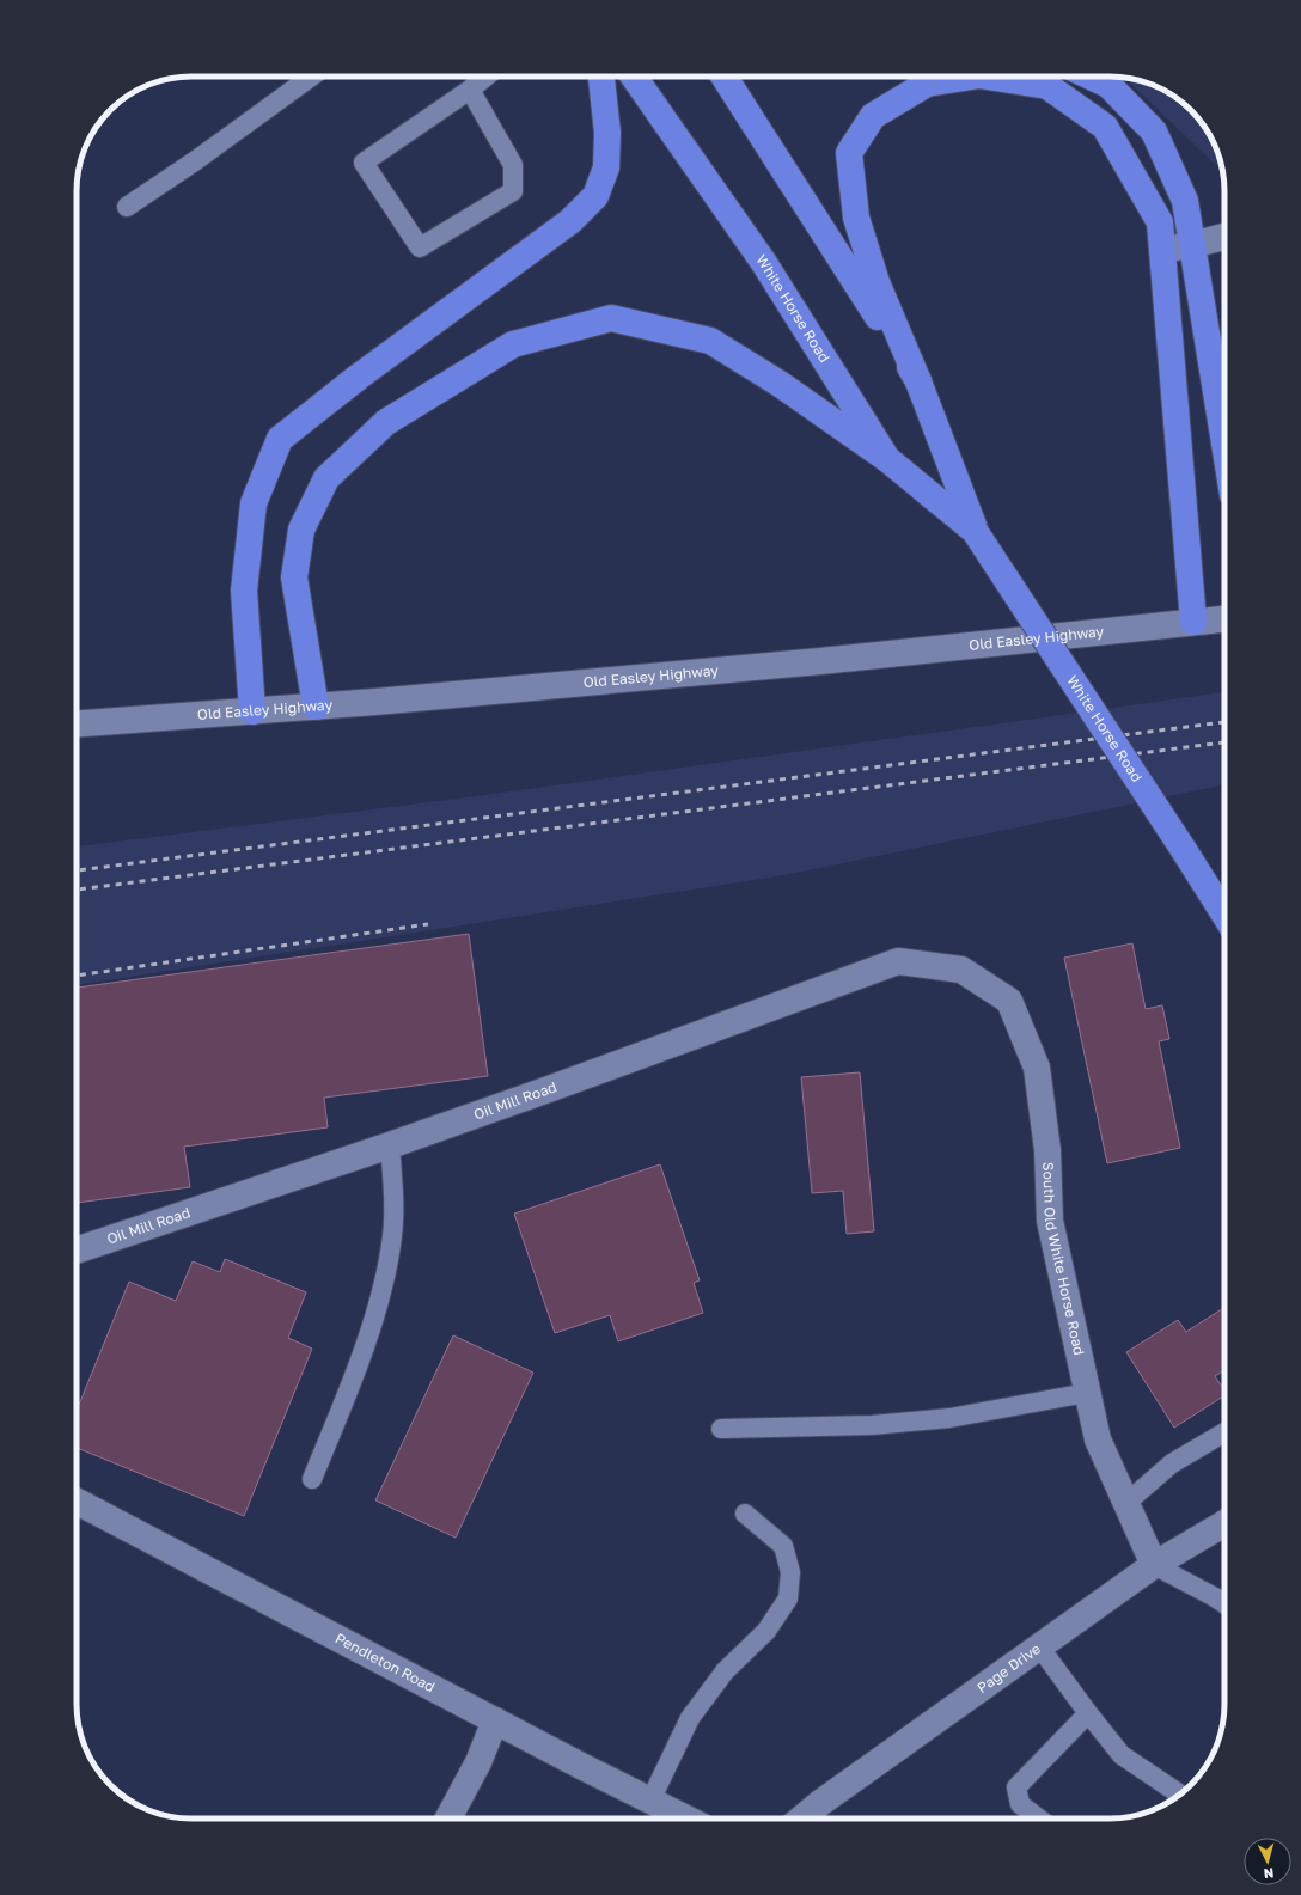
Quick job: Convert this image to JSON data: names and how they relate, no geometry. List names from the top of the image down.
{
  "streets": {
    "highway": ["White Horse Road"],
    "street": [
      "Old Easley Highway",
      "Oil Mill Road",
      "South Old White Horse Road",
      "Pendleton Road",
      "Page Drive"
    ]
  },
  "crossings": [
    ["Oil Mill Road", "South Old White Horse Road"],
    ["South Old White Horse Road", "Page Drive"]
  ],
  "north": "bottom"
}
